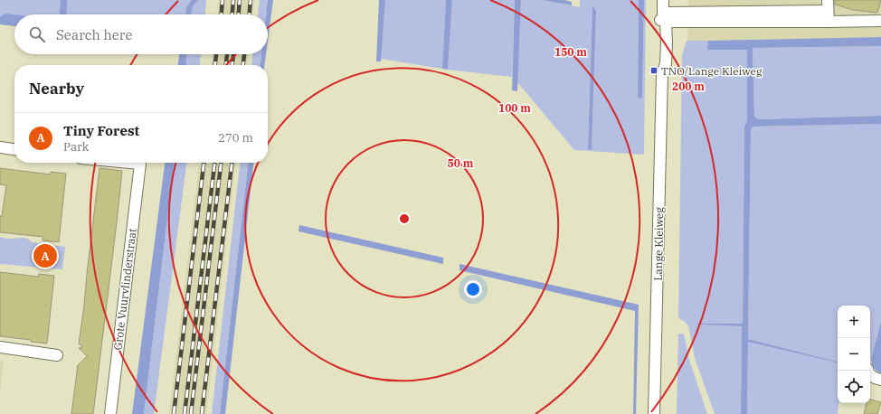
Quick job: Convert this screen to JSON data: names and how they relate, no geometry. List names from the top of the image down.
{
  "streets": {
    "street": ["Lange Kleiweg", "Grote Vuurvlinderstraat"]
  },
  "places": {
    "transit": ["TNO/Lange Kleiweg"]
  },
  "page": {
    "search": "Search here",
    "heading": "Nearby",
    "list": [
      {
        "mark": "A",
        "name": "Tiny Forest",
        "note": "Park",
        "value": "270 m"
      }
    ],
    "pins": "A",
    "map_buttons": ["+", "−"]
  },
  "rings": [
    "150 m",
    "200 m",
    "100 m",
    "50 m"
  ]
}
